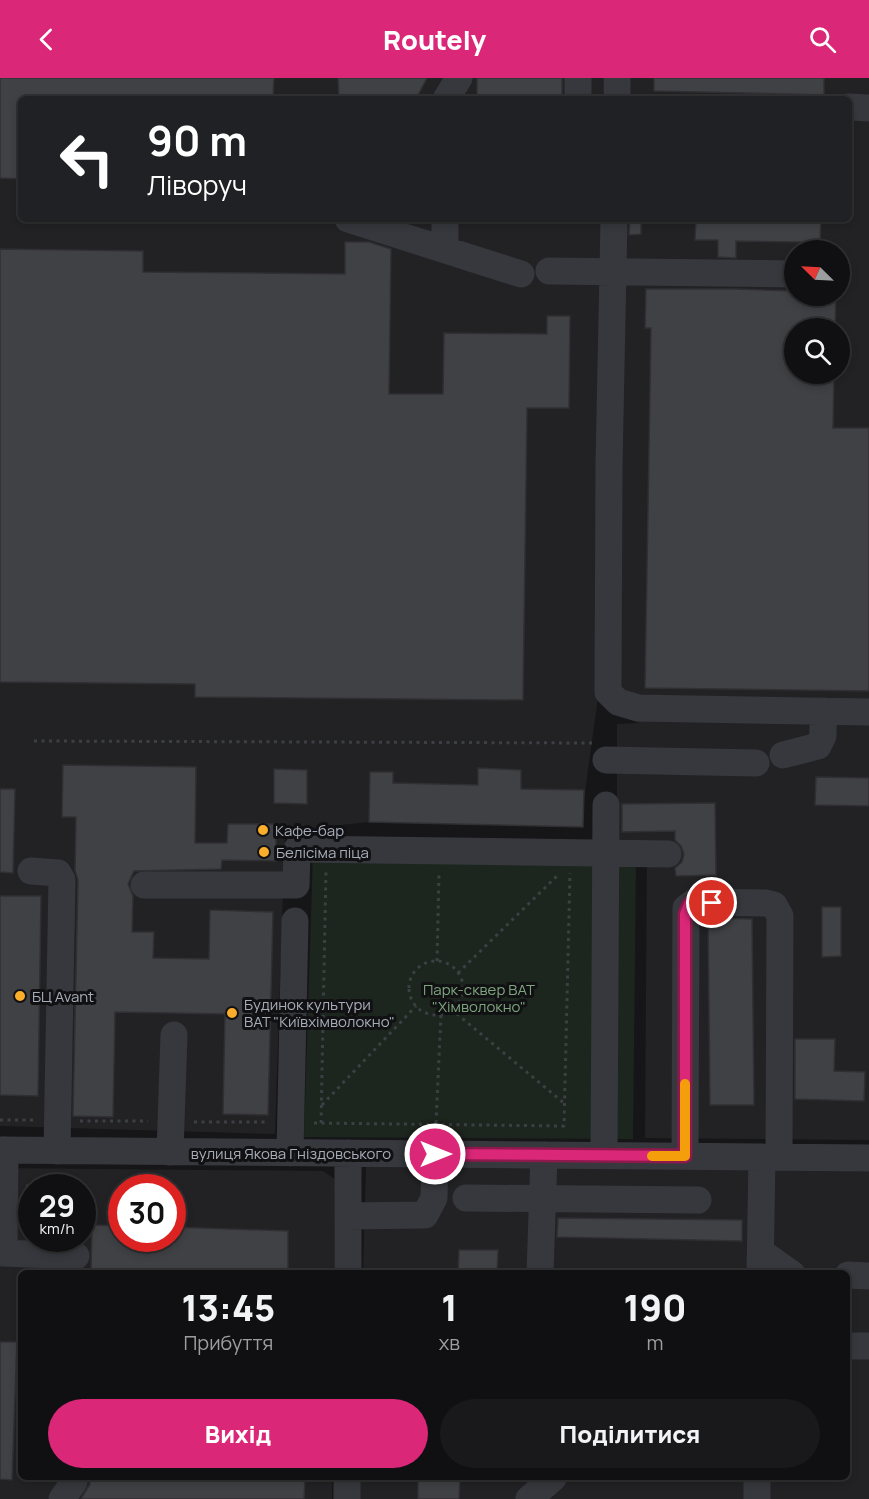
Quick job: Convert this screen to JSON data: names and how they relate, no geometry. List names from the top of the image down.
{
  "streets": {
    "street": ["вулиця Якова Гніздовського"]
  },
  "parks": ["Парк-сквер ВАТ \"Хімволокно\""],
  "places": [
    "Кафе-бар",
    "Белісіма піца",
    "БЦ Avant",
    "Будинок культури ВАТ \"Київхімволокно\""
  ],
  "north": "top left",
  "page": {
    "header": "Routely",
    "turn": ["90 m", "Ліворуч"],
    "speed": "29 km/h",
    "limit": "30",
    "eta": [
      "13:45",
      "Прибуття",
      "1",
      "хв",
      "190",
      "m"
    ],
    "buttons": ["Вихід", "Поділитися"]
  }
}
